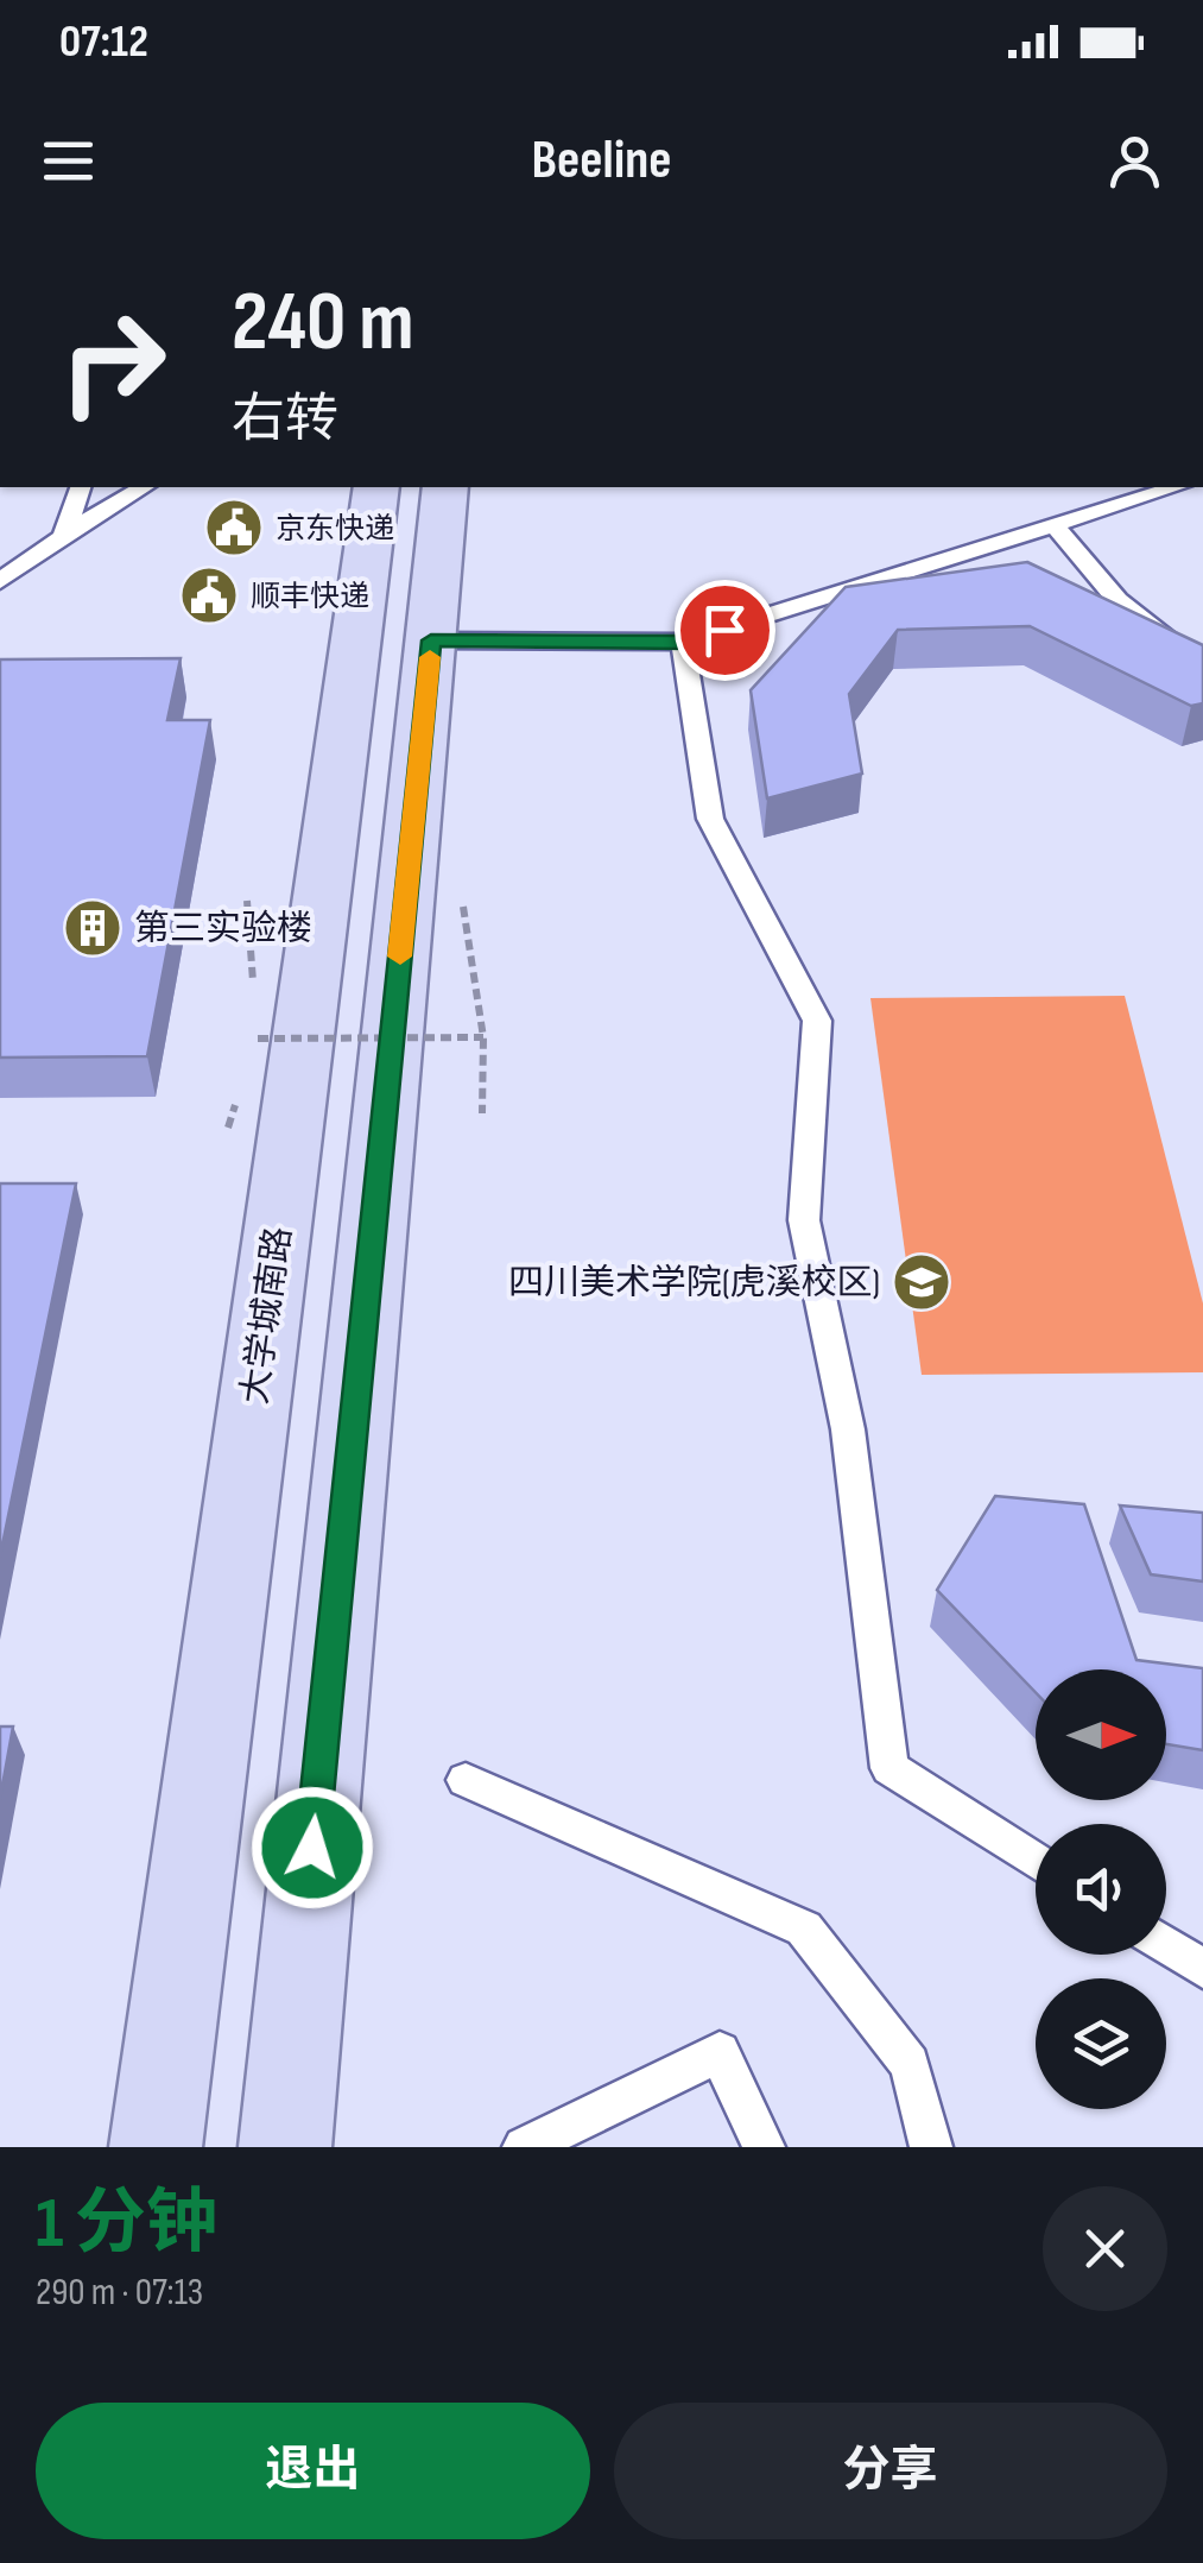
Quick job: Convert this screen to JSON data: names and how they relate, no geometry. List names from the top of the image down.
{
  "streets": {
    "main road": ["大学城南路"]
  },
  "places": {
    "public building": ["京东快递", "顺丰快递"],
    "building": ["第三实验楼"],
    "school or university": ["四川美术学院(虎溪校区)"]
  },
  "north": "right",
  "page": {
    "status": "07:12",
    "header": "Beeline",
    "turn": ["240 m", "右转"],
    "heading": ["1 分钟", "290 m · 07:13"],
    "buttons": ["退出", "分享"]
  }
}
